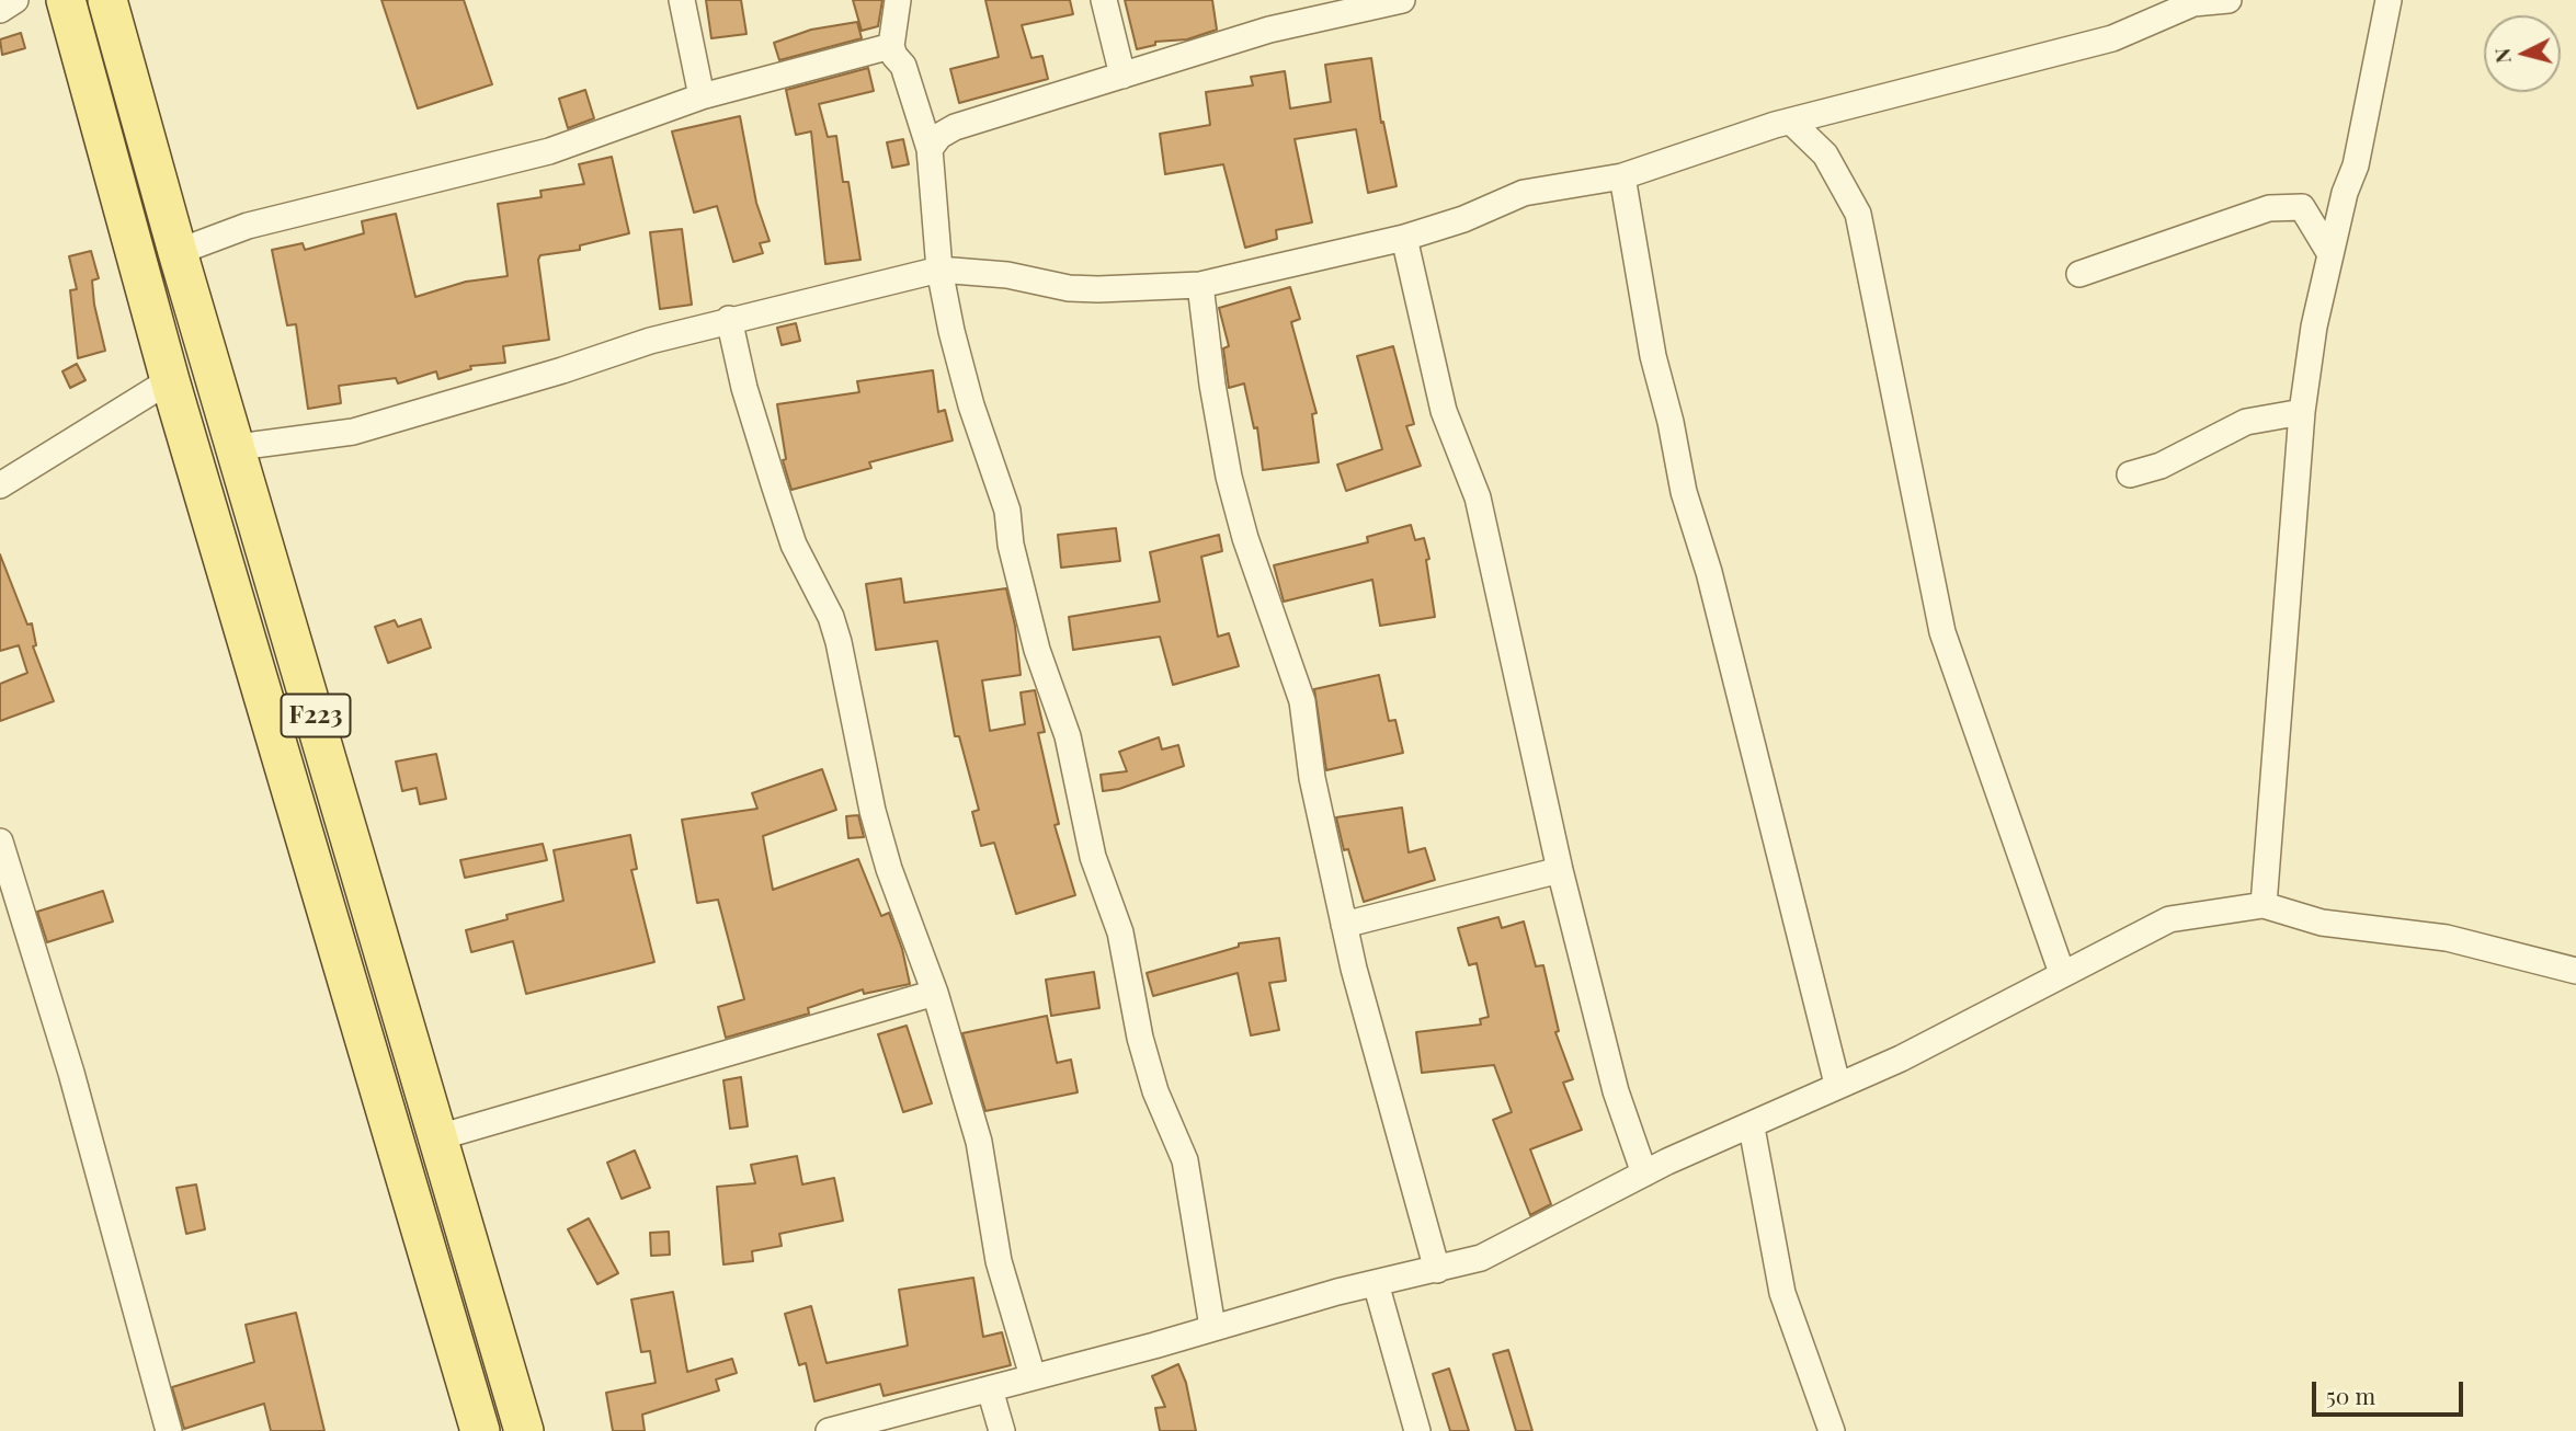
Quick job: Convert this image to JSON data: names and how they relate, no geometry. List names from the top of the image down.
{
  "streets": {
    "main road": ["F223"]
  },
  "scale_bar": "50 m",
  "north": "left"
}
